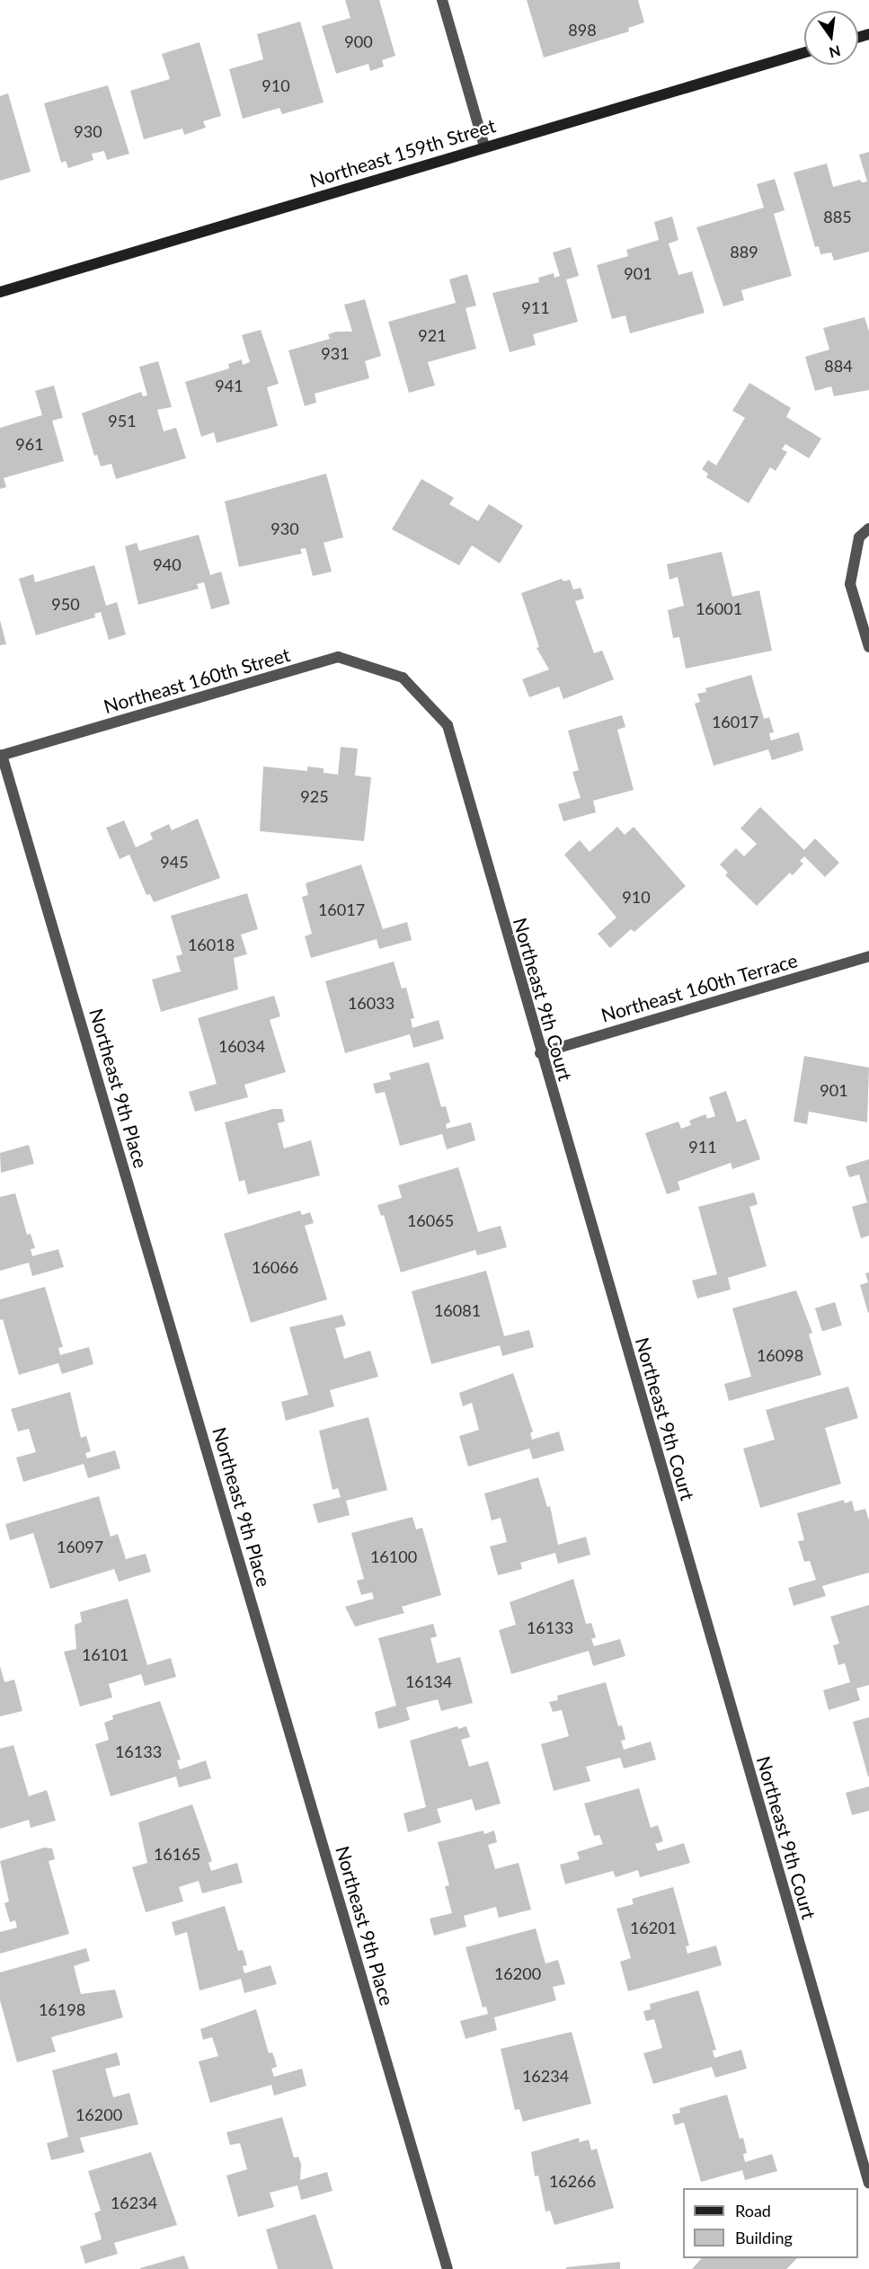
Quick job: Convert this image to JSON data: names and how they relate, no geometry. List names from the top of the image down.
{
  "streets": {
    "street": [
      "Northeast 159th Street",
      "Northeast 160th Street",
      "Northeast 160th Terrace",
      "Northeast 9th Court",
      "Northeast 9th Place"
    ]
  },
  "crossings": [
    ["Northeast 160th Street", "Northeast 9th Court"],
    ["Northeast 160th Street", "Northeast 9th Place"],
    ["Northeast 160th Terrace", "Northeast 9th Court"]
  ],
  "house_numbers": [
    "898",
    "900",
    "910",
    "930",
    "885",
    "889",
    "901",
    "911",
    "921",
    "931",
    "884",
    "941",
    "951",
    "961",
    "930",
    "940",
    "950",
    "16001",
    "16017",
    "925",
    "945",
    "910",
    "16017",
    "16018",
    "16033",
    "16034",
    "901",
    "911",
    "16065",
    "16066",
    "16081",
    "16098",
    "16097",
    "16100",
    "16133",
    "16101",
    "16134",
    "16133",
    "16165",
    "16201",
    "16200",
    "16198",
    "16234",
    "16200",
    "16266",
    "16234"
  ],
  "legend": ["Road", "Building"],
  "north": "bottom"
}
